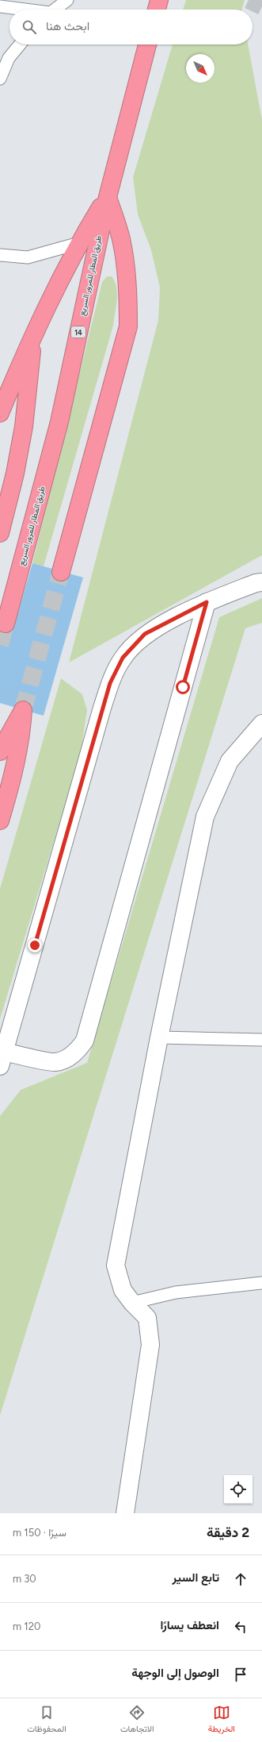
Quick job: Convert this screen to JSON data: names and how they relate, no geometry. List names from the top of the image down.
{
  "streets": {
    "highway": ["طريق المطار للمرور السريع", "14"]
  },
  "crossings": [
    ["طريق المطار للمرور السريع", "14"]
  ],
  "north": "bottom right",
  "page": {
    "search": "ابحث هنا",
    "heading": ["2 دقيقة", "سيرًا · 150 m"],
    "list": [
      ["تابع السير", "30 m"],
      ["انعطف يسارًا", "120 m"],
      "الوصول إلى الوجهة"
    ],
    "nav": ["الخريطة", "الاتجاهات", "المحفوظات"]
  }
}
